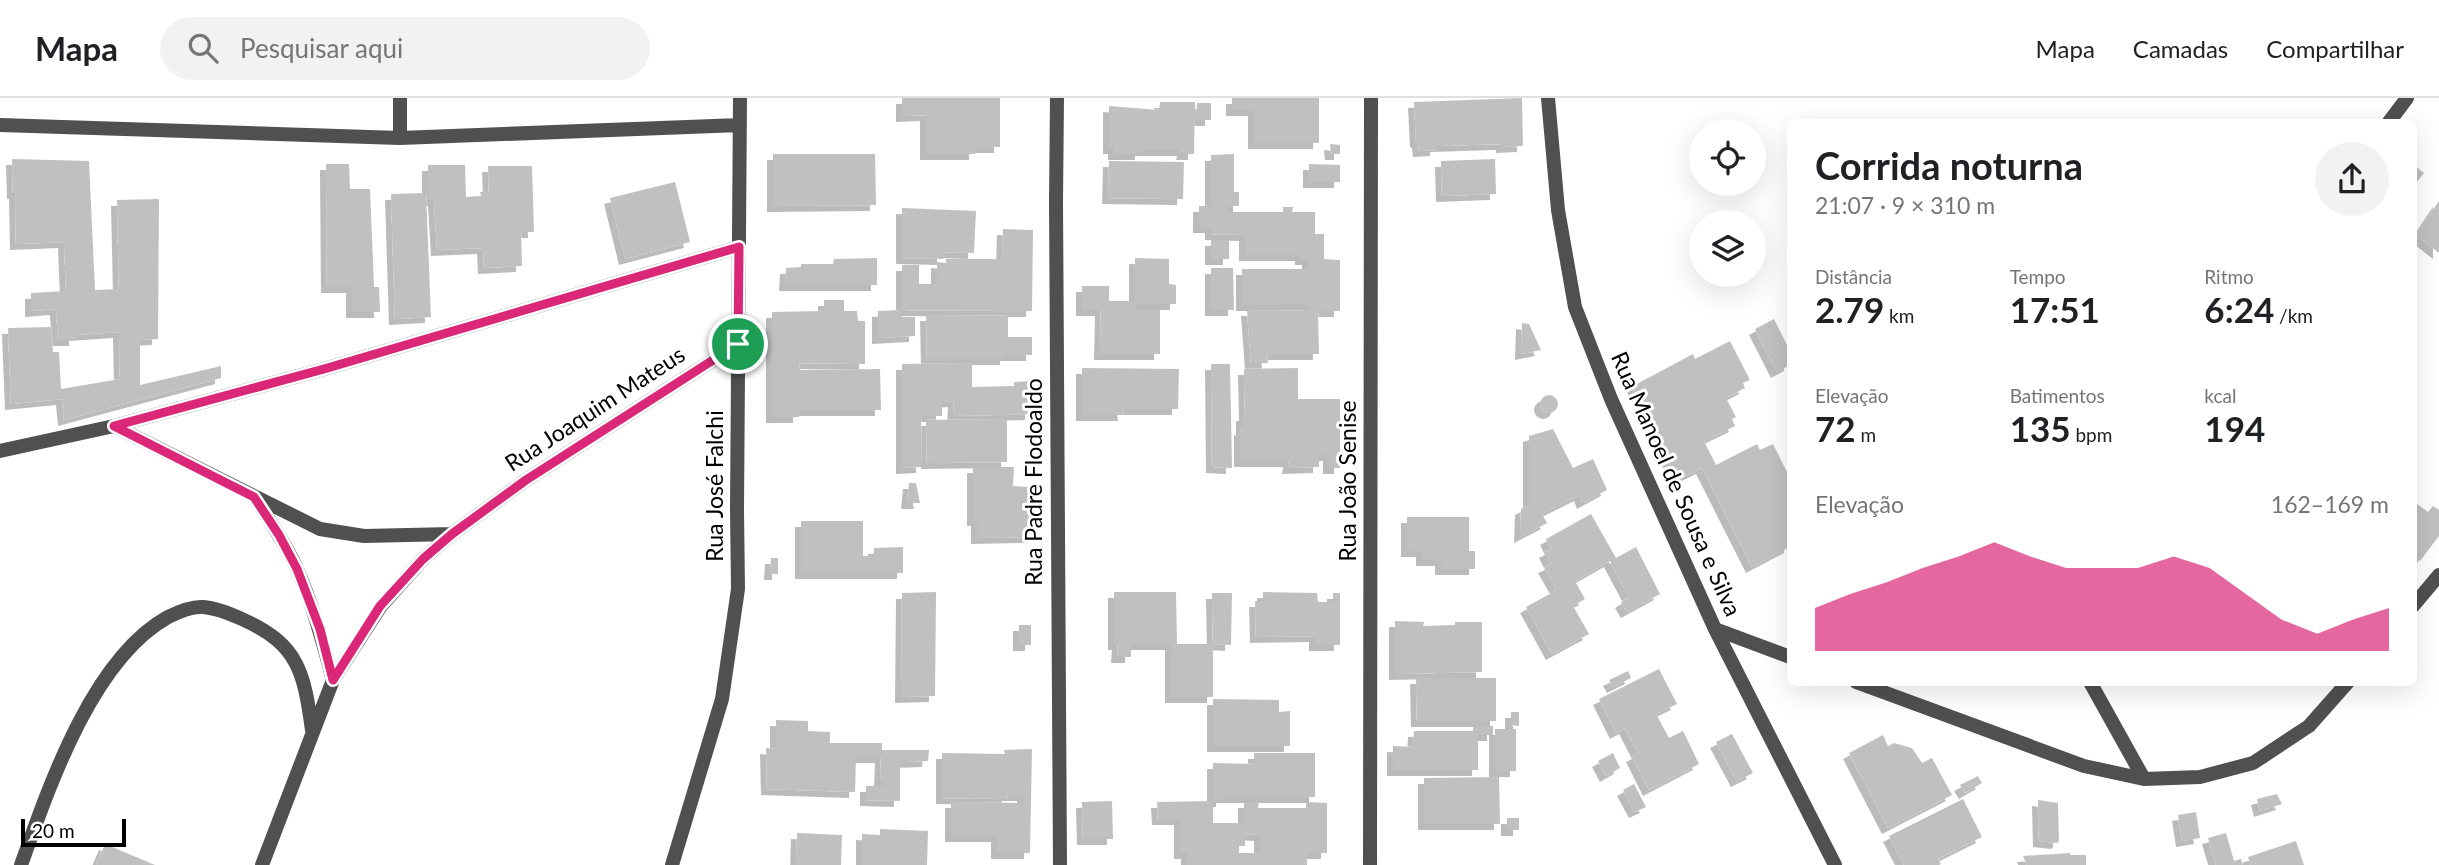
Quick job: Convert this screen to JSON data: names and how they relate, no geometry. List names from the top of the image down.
{
  "streets": {
    "street": [
      "Rua Joaquim Mateus",
      "Rua João Senise",
      "Rua Padre Flodoaldo",
      "Rua Manoel de Sousa e Silva",
      "Rua José Falchi"
    ]
  },
  "crossings": [
    ["Rua Joaquim Mateus", "Rua José Falchi"]
  ],
  "scale_bar": "20 m",
  "page": {
    "header": "Mapa",
    "search": "Pesquisar aqui",
    "nav": ["Mapa", "Camadas", "Compartilhar"],
    "heading": ["Corrida noturna", "21:07 · 9 × 310 m"],
    "stats": [
      ["Distância", "2.79 km"],
      ["Tempo", "17:51"],
      ["Ritmo", "6:24 /km"],
      ["Elevação", "72 m"],
      ["Batimentos", "135 bpm"],
      ["kcal", "194"]
    ],
    "chart": ["Elevação", "162–169 m"],
    "scale": "20 m"
  }
}
